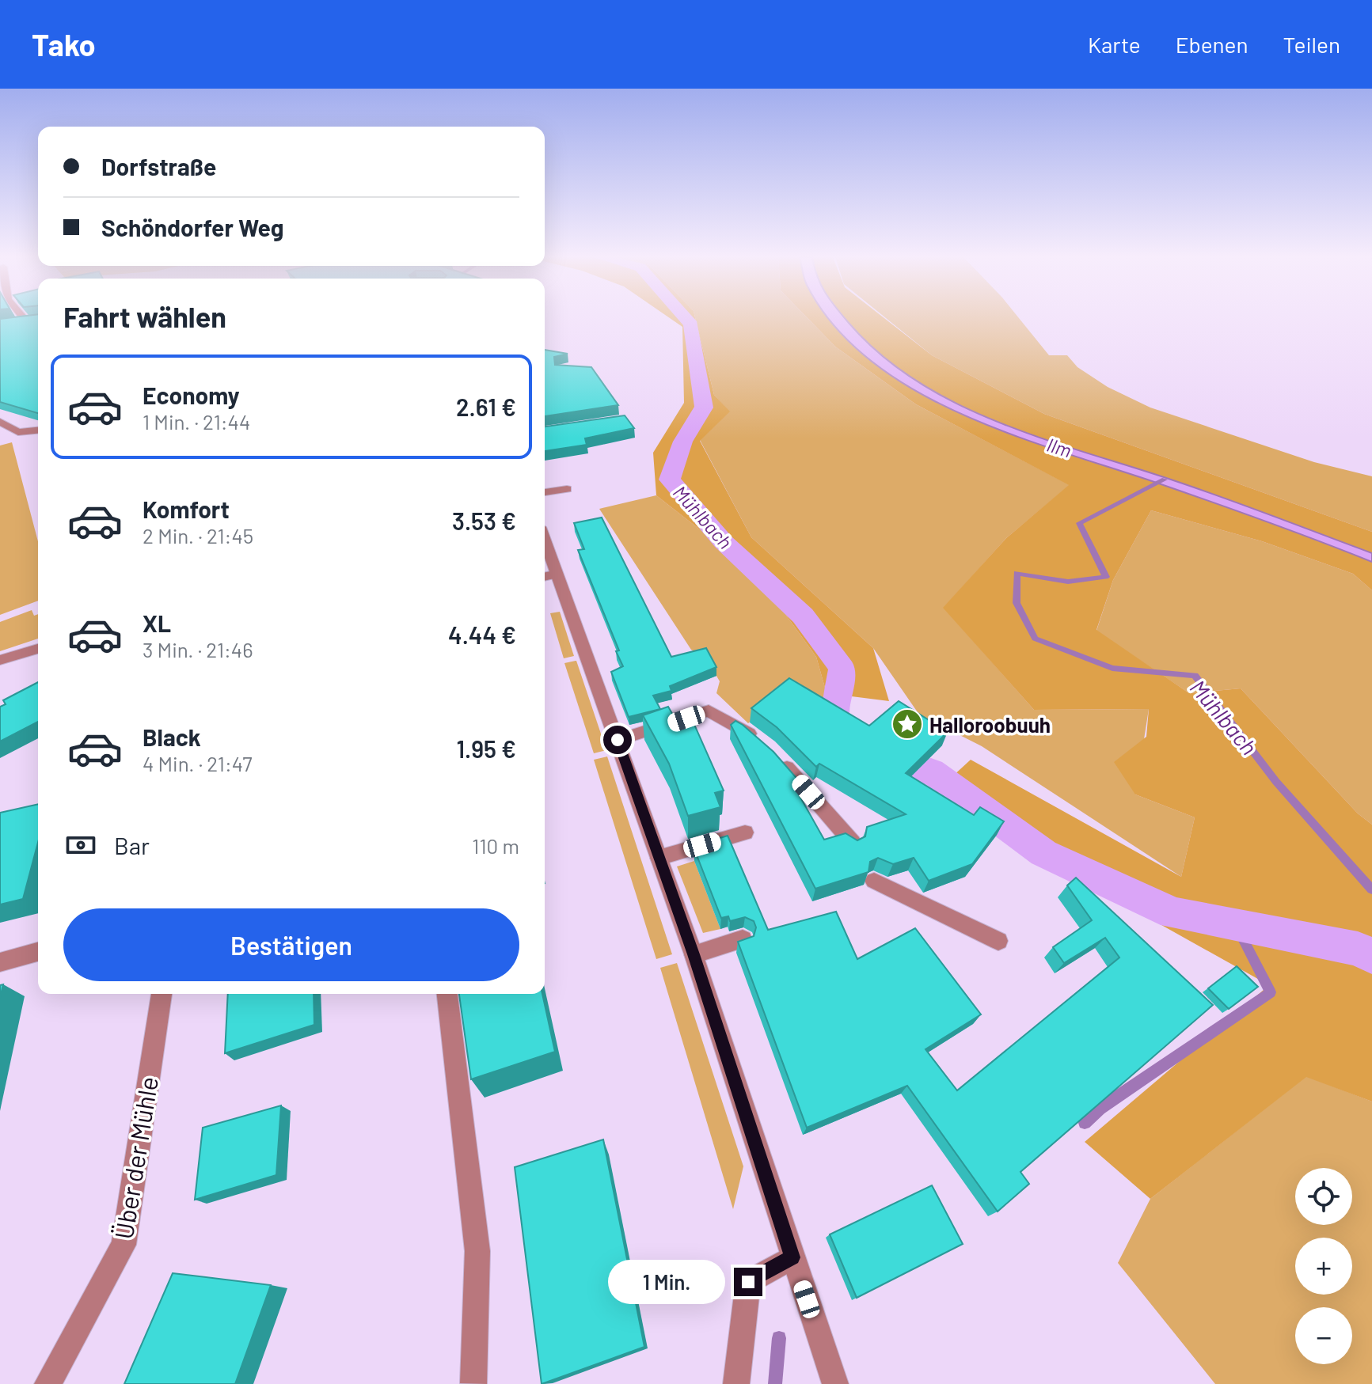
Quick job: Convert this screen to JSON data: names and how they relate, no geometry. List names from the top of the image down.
{
  "streets": {
    "street": ["Über der Mühle"]
  },
  "water": ["Ilm", "Mühlbach"],
  "places": {
    "place": ["Halloroobuuh"]
  },
  "page": {
    "header": "Tako",
    "nav": ["Karte", "Ebenen", "Teilen"],
    "banner": ["Dorfstraße", "Schöndorfer Weg"],
    "heading": "Fahrt wählen",
    "list": [
      {
        "name": "Economy",
        "note": "1 Min. · 21:44",
        "value": "2.61 €"
      },
      {
        "name": "Komfort",
        "note": "2 Min. · 21:45",
        "value": "3.53 €"
      },
      {
        "name": "XL",
        "note": "3 Min. · 21:46",
        "value": "4.44 €"
      },
      {
        "name": "Black",
        "note": "4 Min. · 21:47",
        "value": "1.95 €"
      }
    ],
    "pay": ["Bar", "110 m"],
    "buttons": "Bestätigen",
    "map_buttons": ["+", "−"],
    "bubble": "1 Min."
  }
}
